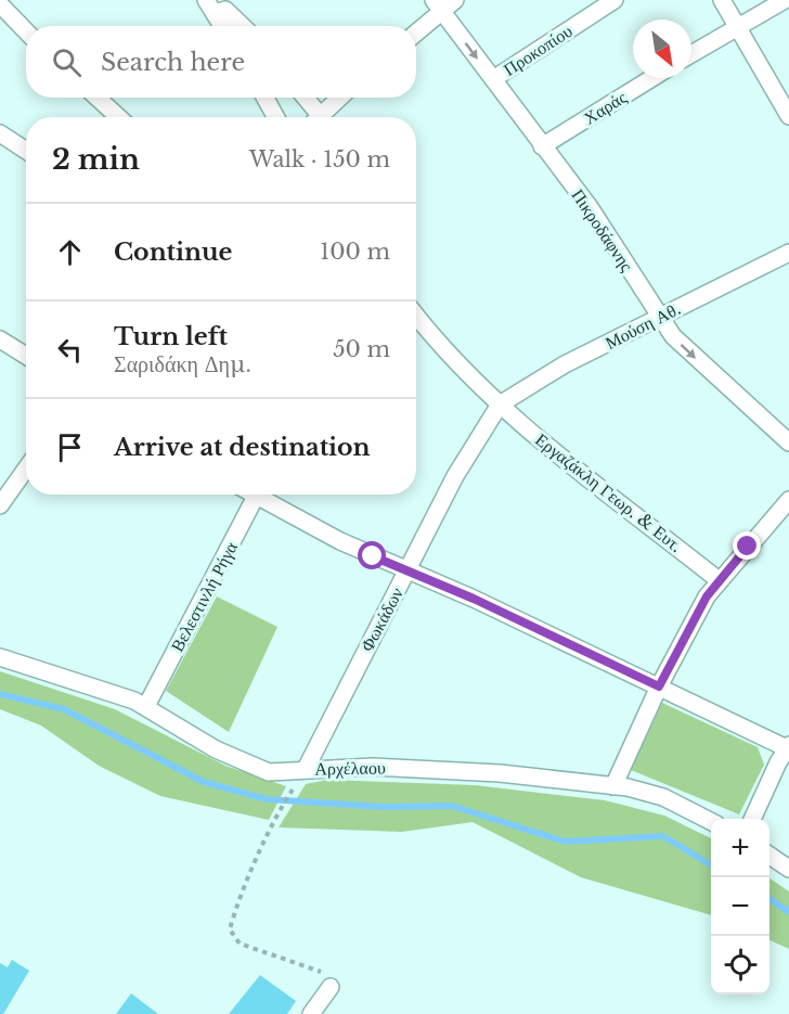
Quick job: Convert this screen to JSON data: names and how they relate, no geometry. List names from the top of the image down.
{
  "streets": {
    "street": [
      "Προκοπίου",
      "Χαράς",
      "Πικροδάφνης",
      "Μούση Αθ.",
      "Εργαζάκλη Γεωρ. & Ευτ.",
      "Βελεστινλή Ρήγα",
      "Φωκάδων",
      "Αρχέλαου"
    ]
  },
  "crossings": [
    ["Προκοπίου", "Πικροδάφνης"],
    ["Χαράς", "Πικροδάφνης"],
    ["Πικροδάφνης", "Μούση Αθ."],
    ["Μούση Αθ.", "Εργαζάκλη Γεωρ. & Ευτ."],
    ["Μούση Αθ.", "Φωκάδων"],
    ["Εργαζάκλη Γεωρ. & Ευτ.", "Φωκάδων"],
    ["Βελεστινλή Ρήγα", "Αρχέλαου"],
    ["Φωκάδων", "Αρχέλαου"]
  ],
  "one_way": ["Πικροδάφνης"],
  "north": "bottom right",
  "page": {
    "search": "Search here",
    "heading": ["2 min", "Walk · 150 m"],
    "list": [
      ["Continue", "100 m"],
      ["Turn left", "Σαριδάκη Δημ.", "50 m"],
      "Arrive at destination"
    ],
    "map_buttons": ["+", "−"]
  }
}
